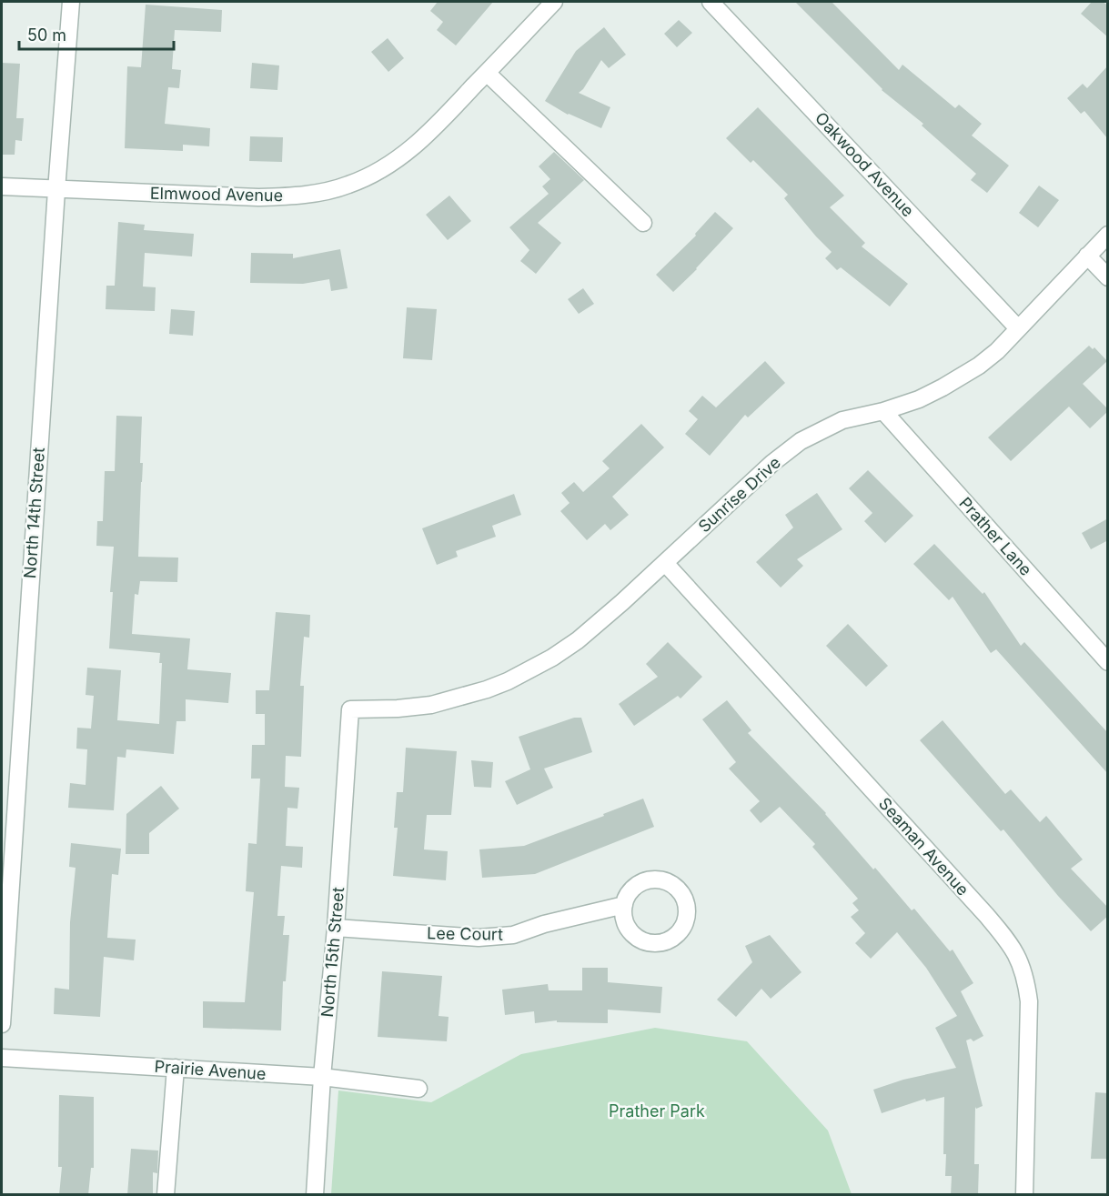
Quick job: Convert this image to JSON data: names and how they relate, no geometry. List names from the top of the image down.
{
  "streets": {
    "street": [
      "Oakwood Avenue",
      "Elmwood Avenue",
      "Sunrise Drive",
      "North 14th Street",
      "Prather Lane",
      "Seaman Avenue",
      "Lee Court",
      "North 15th Street",
      "Prairie Avenue"
    ]
  },
  "crossings": [
    ["Oakwood Avenue", "Sunrise Drive"],
    ["Elmwood Avenue", "North 14th Street"],
    ["Sunrise Drive", "Prather Lane"],
    ["Sunrise Drive", "Seaman Avenue"],
    ["Sunrise Drive", "North 15th Street"],
    ["Lee Court", "North 15th Street"],
    ["North 15th Street", "Prairie Avenue"]
  ],
  "parks": ["Prather Park"],
  "scale_bar": "50 m"
}
